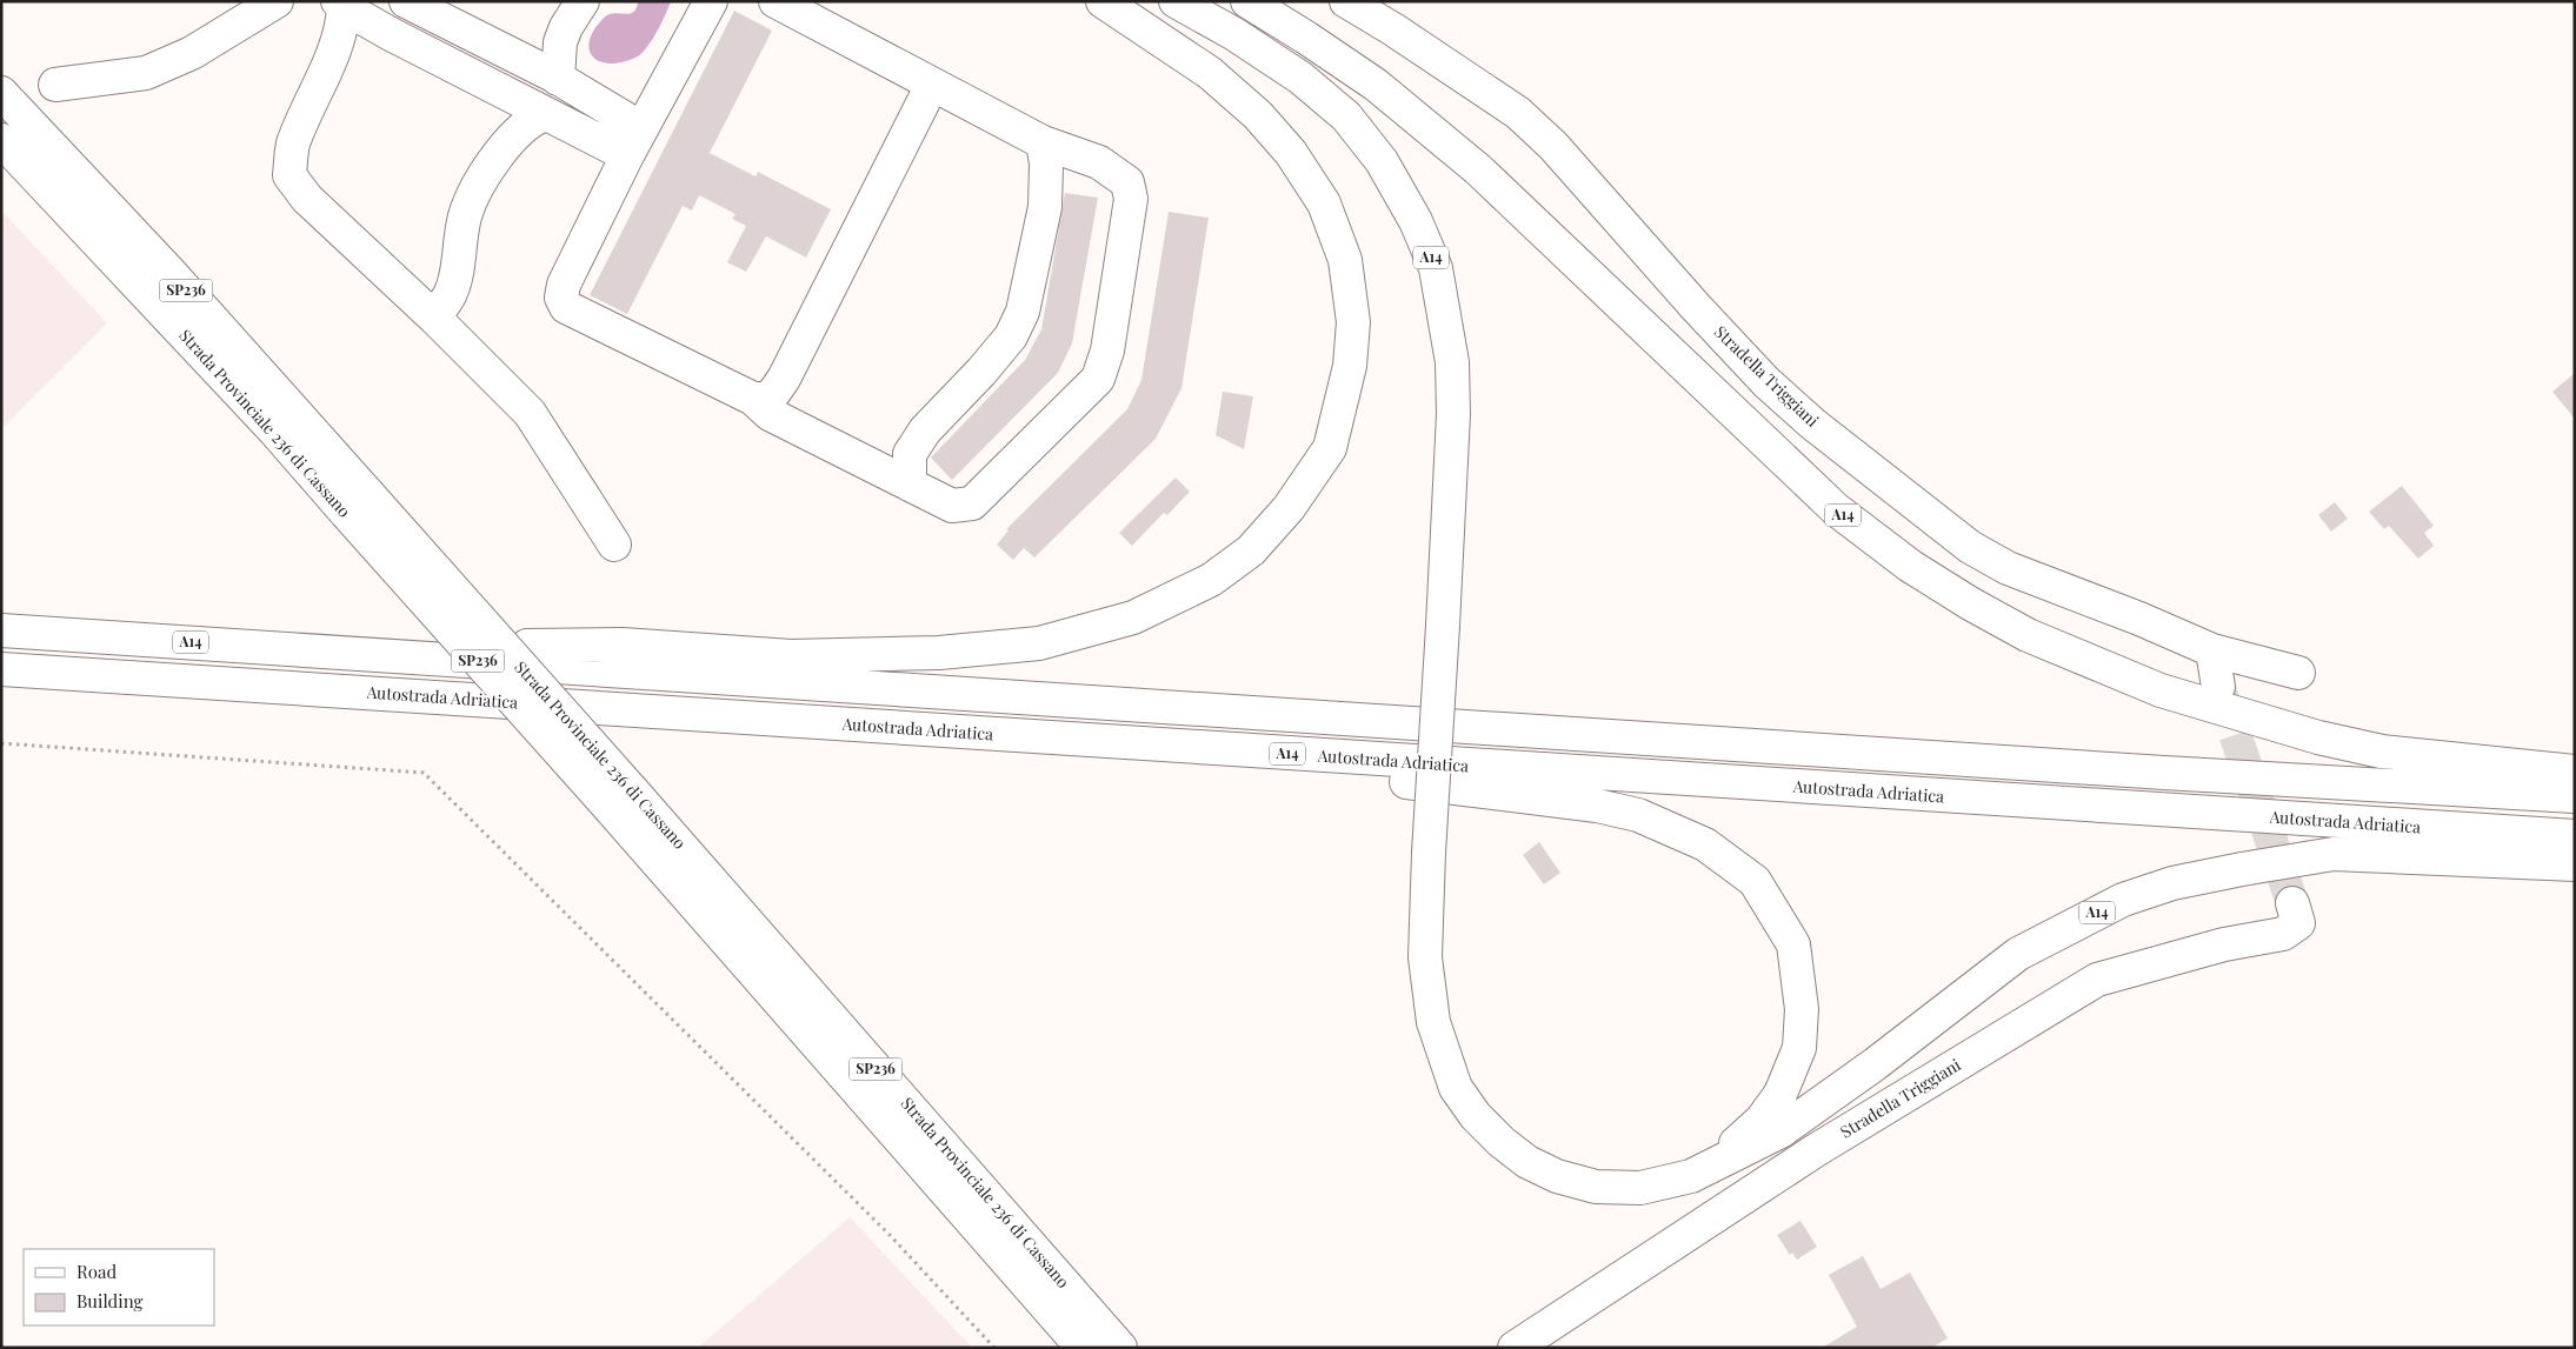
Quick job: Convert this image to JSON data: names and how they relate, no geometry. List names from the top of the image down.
{
  "streets": {
    "main road": [
      "A14",
      "SP236",
      "Stradella Triggiani",
      "Strada Provinciale 236 di Cassano",
      "Autostrada Adriatica"
    ]
  },
  "crossings": [
    ["A14", "Autostrada Adriatica"]
  ],
  "legend": ["Road", "Building"]
}
